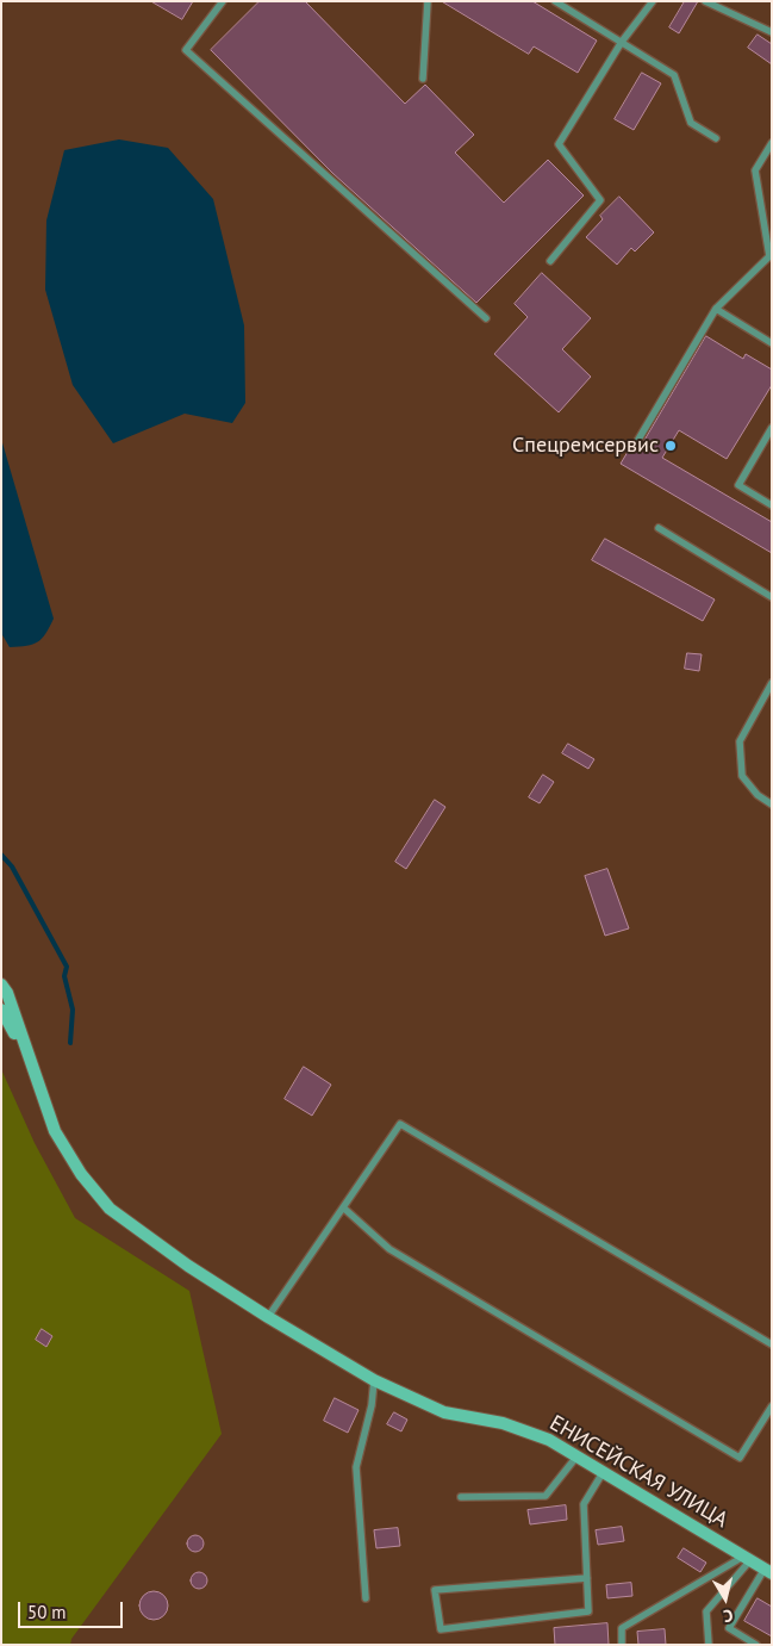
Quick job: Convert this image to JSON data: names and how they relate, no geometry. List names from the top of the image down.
{
  "streets": {
    "street": ["ЕНИСЕЙСКАЯ УЛИЦА"]
  },
  "places": ["Спецремсервис"],
  "scale_bar": "50 m",
  "north": "bottom"
}
